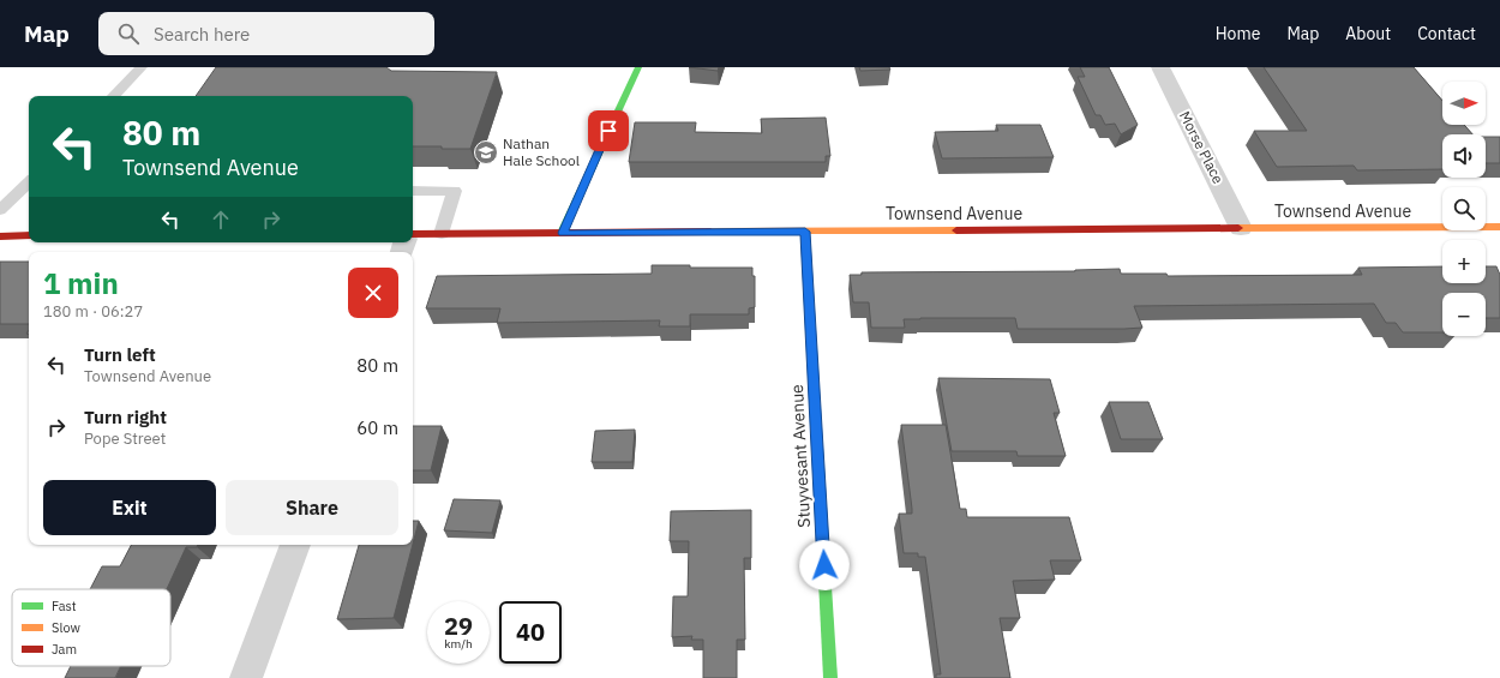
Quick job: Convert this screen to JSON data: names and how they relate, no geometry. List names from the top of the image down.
{
  "streets": {
    "main road": ["Townsend Avenue", "Stuyvesant Avenue"],
    "street": ["Morse Place"]
  },
  "crossings": [
    ["Morse Place", "Townsend Avenue"],
    ["Townsend Avenue", "Stuyvesant Avenue"]
  ],
  "places": {
    "school or university": ["Nathan Hale School"]
  },
  "legend": ["Fast", "Slow", "Jam"],
  "north": "right",
  "page": {
    "header": "Map",
    "search": "Search here",
    "nav": [
      "Home",
      "Map",
      "About",
      "Contact"
    ],
    "map_buttons": ["+", "−"],
    "turn": ["80 m", "Townsend Avenue"],
    "heading": ["1 min", "180 m · 06:27"],
    "list": [
      {
        "name": "Turn left",
        "note": "Townsend Avenue",
        "value": "80 m"
      },
      {
        "name": "Turn right",
        "note": "Pope Street",
        "value": "60 m"
      }
    ],
    "buttons": ["Exit", "Share"],
    "speed": "29 km/h",
    "limit": "40"
  }
}
